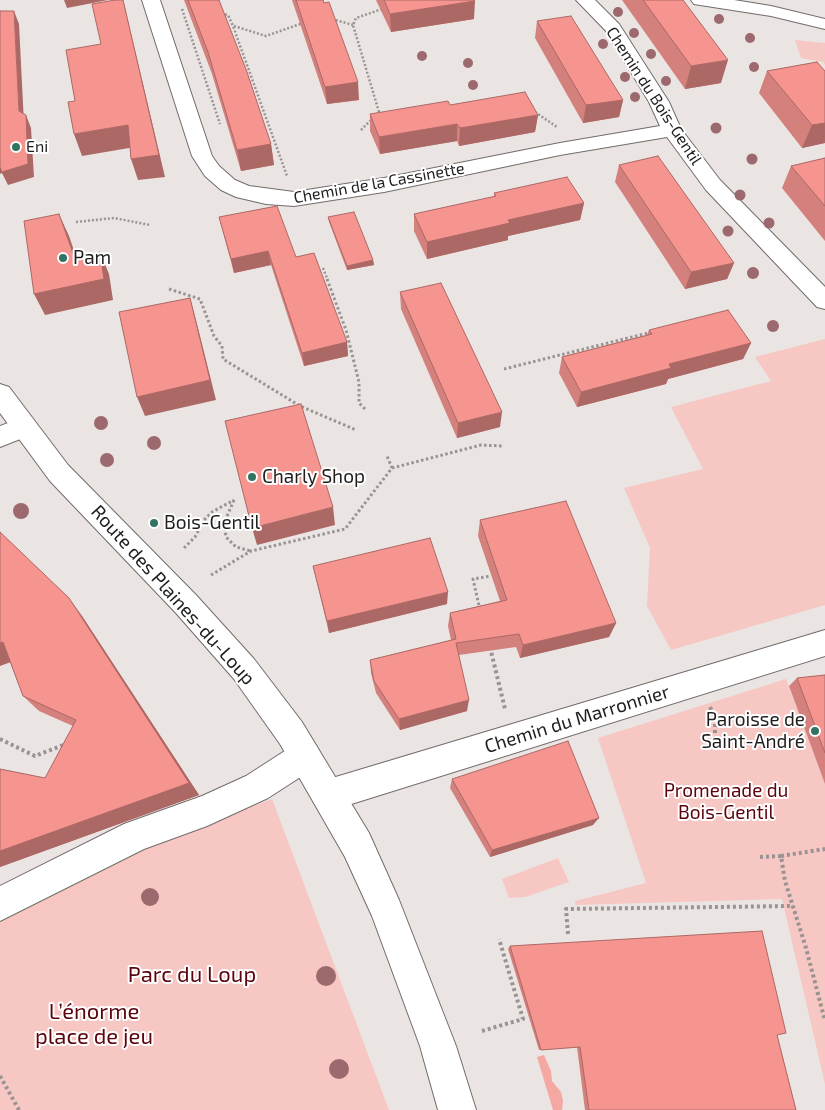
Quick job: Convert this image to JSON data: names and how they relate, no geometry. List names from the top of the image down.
{
  "streets": {
    "street": [
      "Chemin du Bois-Gentil",
      "Chemin de la Cassinette",
      "Route des Plaines-du-Loup",
      "Chemin du Marronnier"
    ]
  },
  "crossings": [
    ["Chemin du Bois-Gentil", "Chemin de la Cassinette"],
    ["Route des Plaines-du-Loup", "Chemin du Marronnier"]
  ],
  "parks": ["Promenade du Bois-Gentil", "Parc du Loup", "L’énorme place de jeu"],
  "places": [
    "Eni",
    "Pam",
    "Charly Shop",
    "Bois-Gentil",
    "Paroisse de Saint-André"
  ]
}
